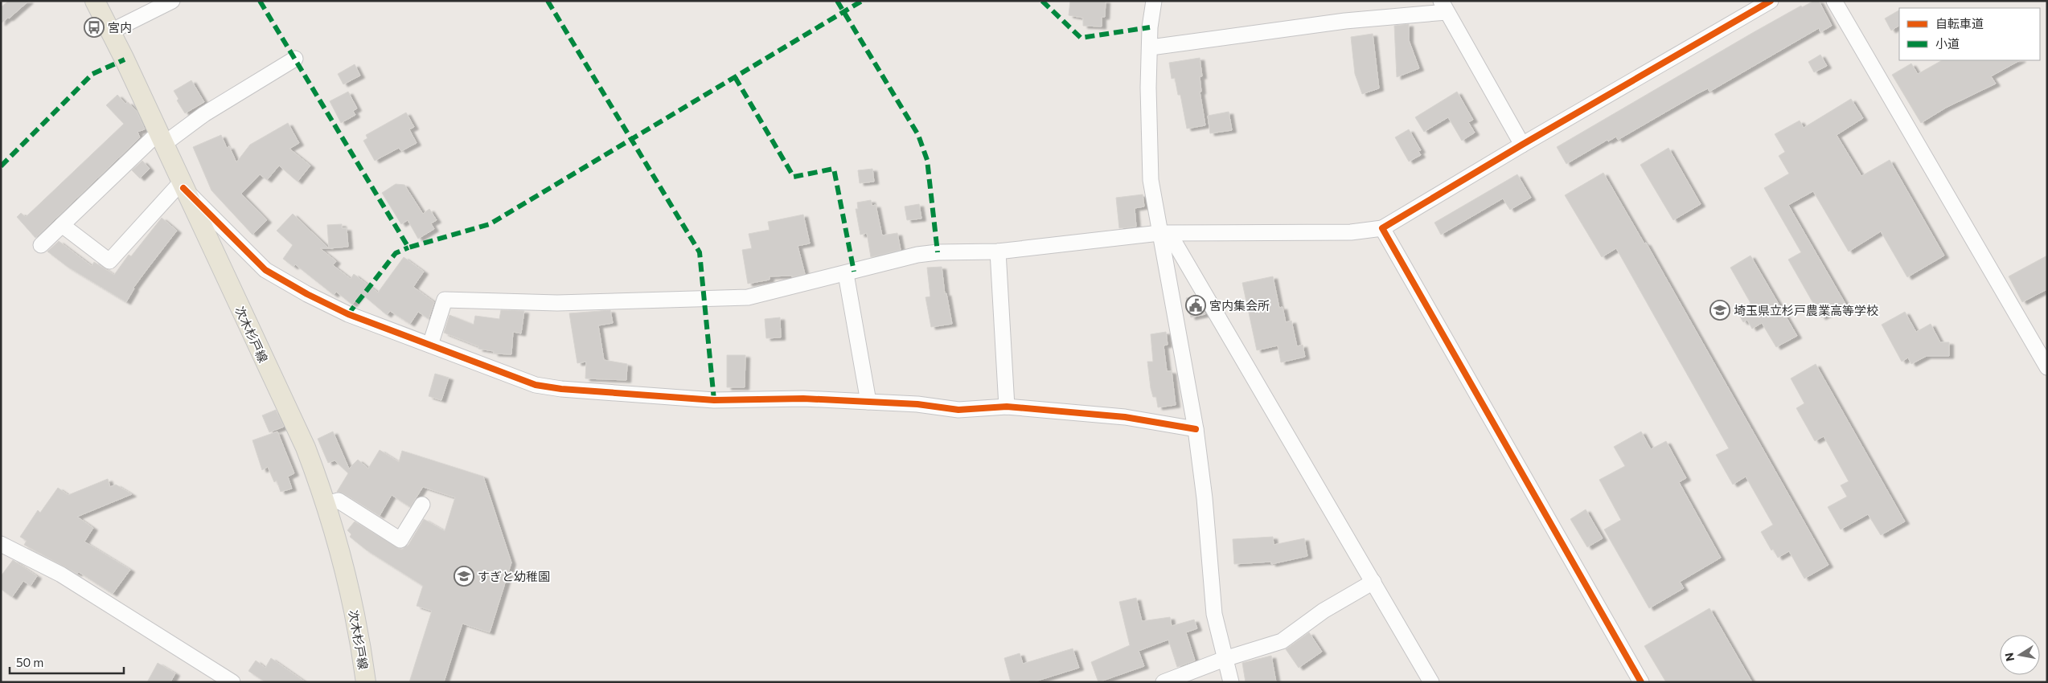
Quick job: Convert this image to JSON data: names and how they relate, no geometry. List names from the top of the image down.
{
  "streets": {
    "main road": ["次木杉戸線"]
  },
  "places": {
    "bus stop": ["宮内"],
    "public building": ["宮内集会所"],
    "school or university": ["埼玉県立杉戸農業高等学校", "すぎと幼稚園"]
  },
  "legend": ["自転車道", "小道"],
  "scale_bar": "50 m",
  "north": "left"
}
